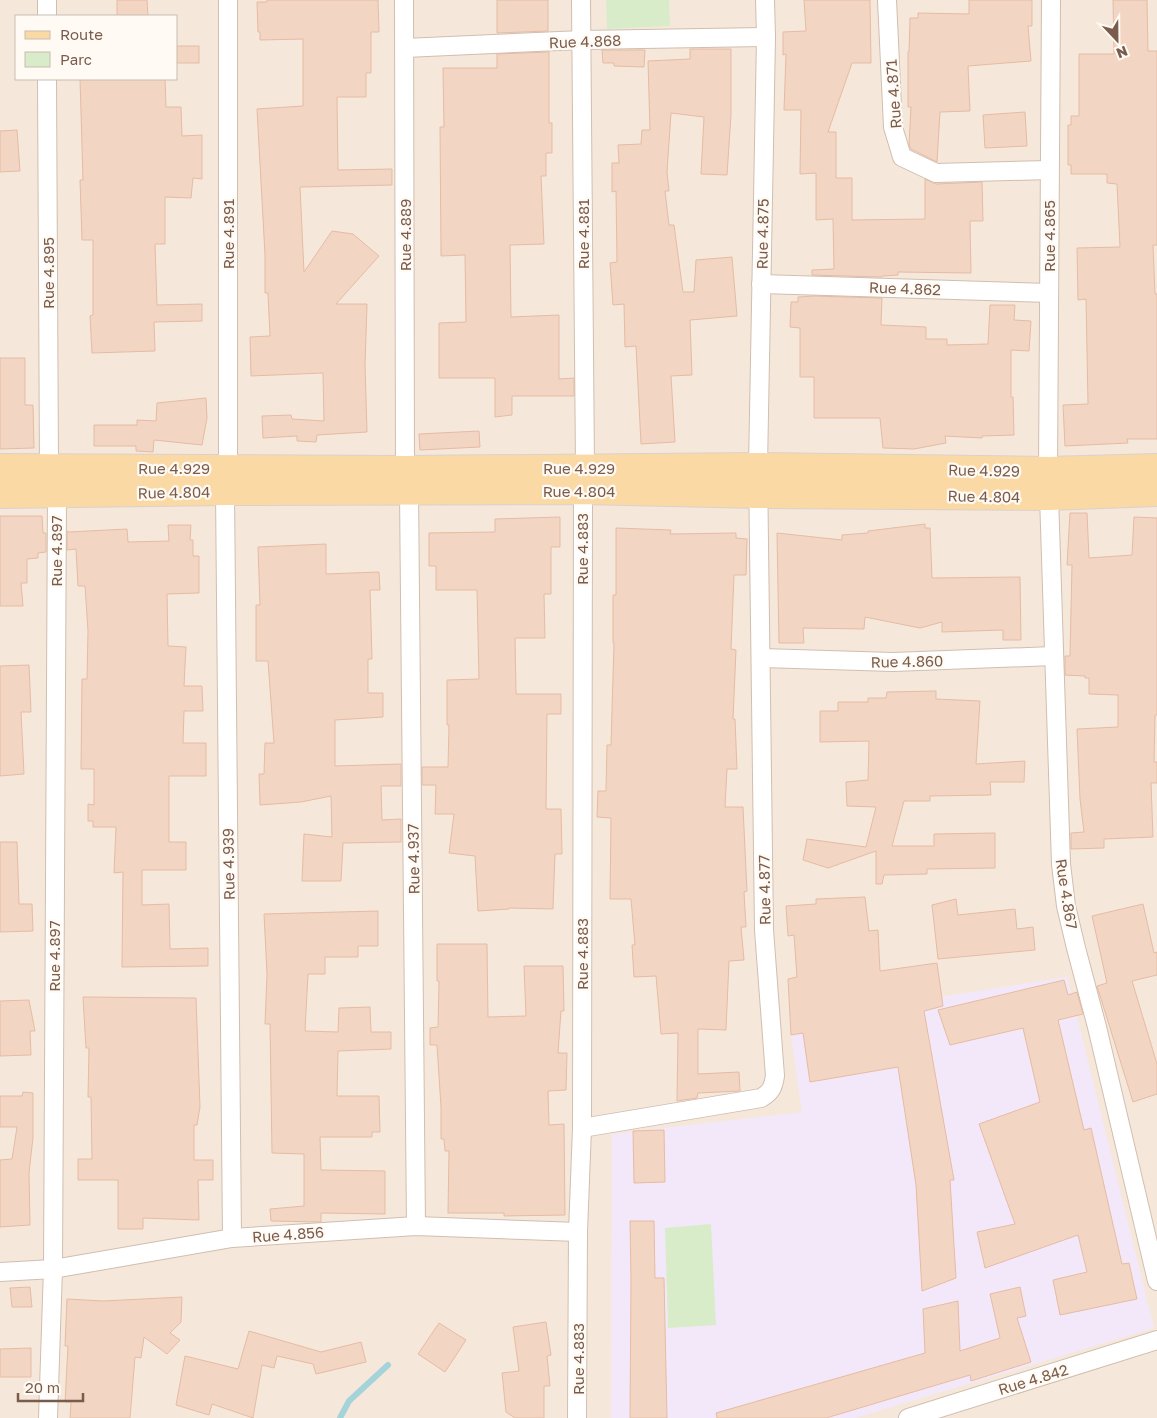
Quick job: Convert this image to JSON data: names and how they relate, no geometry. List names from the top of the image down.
{
  "streets": {
    "main road": ["Rue 4.929", "Rue 4.804"],
    "street": [
      "Rue 4.868",
      "Rue 4.871",
      "Rue 4.891",
      "Rue 4.881",
      "Rue 4.875",
      "Rue 4.889",
      "Rue 4.865",
      "Rue 4.895",
      "Rue 4.862",
      "Rue 4.883",
      "Rue 4.897",
      "Rue 4.860",
      "Rue 4.937",
      "Rue 4.939",
      "Rue 4.877",
      "Rue 4.867",
      "Rue 4.856",
      "Rue 4.842"
    ]
  },
  "crossings": [
    ["Rue 4.868", "Rue 4.881"],
    ["Rue 4.868", "Rue 4.875"],
    ["Rue 4.868", "Rue 4.889"],
    ["Rue 4.871", "Rue 4.865"],
    ["Rue 4.891", "Rue 4.929"],
    ["Rue 4.891", "Rue 4.804"],
    ["Rue 4.891", "Rue 4.939"],
    ["Rue 4.881", "Rue 4.929"],
    ["Rue 4.881", "Rue 4.804"],
    ["Rue 4.881", "Rue 4.883"],
    ["Rue 4.875", "Rue 4.862"],
    ["Rue 4.875", "Rue 4.929"],
    ["Rue 4.875", "Rue 4.804"],
    ["Rue 4.875", "Rue 4.877"],
    ["Rue 4.889", "Rue 4.804"],
    ["Rue 4.889", "Rue 4.937"],
    ["Rue 4.865", "Rue 4.862"],
    ["Rue 4.865", "Rue 4.929"],
    ["Rue 4.865", "Rue 4.804"],
    ["Rue 4.865", "Rue 4.867"],
    ["Rue 4.895", "Rue 4.929"],
    ["Rue 4.929", "Rue 4.804"],
    ["Rue 4.929", "Rue 4.883"],
    ["Rue 4.929", "Rue 4.939"],
    ["Rue 4.929", "Rue 4.867"],
    ["Rue 4.804", "Rue 4.883"],
    ["Rue 4.804", "Rue 4.897"],
    ["Rue 4.804", "Rue 4.937"],
    ["Rue 4.804", "Rue 4.939"],
    ["Rue 4.804", "Rue 4.877"],
    ["Rue 4.804", "Rue 4.867"],
    ["Rue 4.883", "Rue 4.877"],
    ["Rue 4.883", "Rue 4.856"],
    ["Rue 4.897", "Rue 4.856"],
    ["Rue 4.860", "Rue 4.877"],
    ["Rue 4.860", "Rue 4.867"],
    ["Rue 4.937", "Rue 4.856"],
    ["Rue 4.939", "Rue 4.856"]
  ],
  "legend": ["Route", "Parc"],
  "scale_bar": "20 m",
  "north": "bottom"
}
